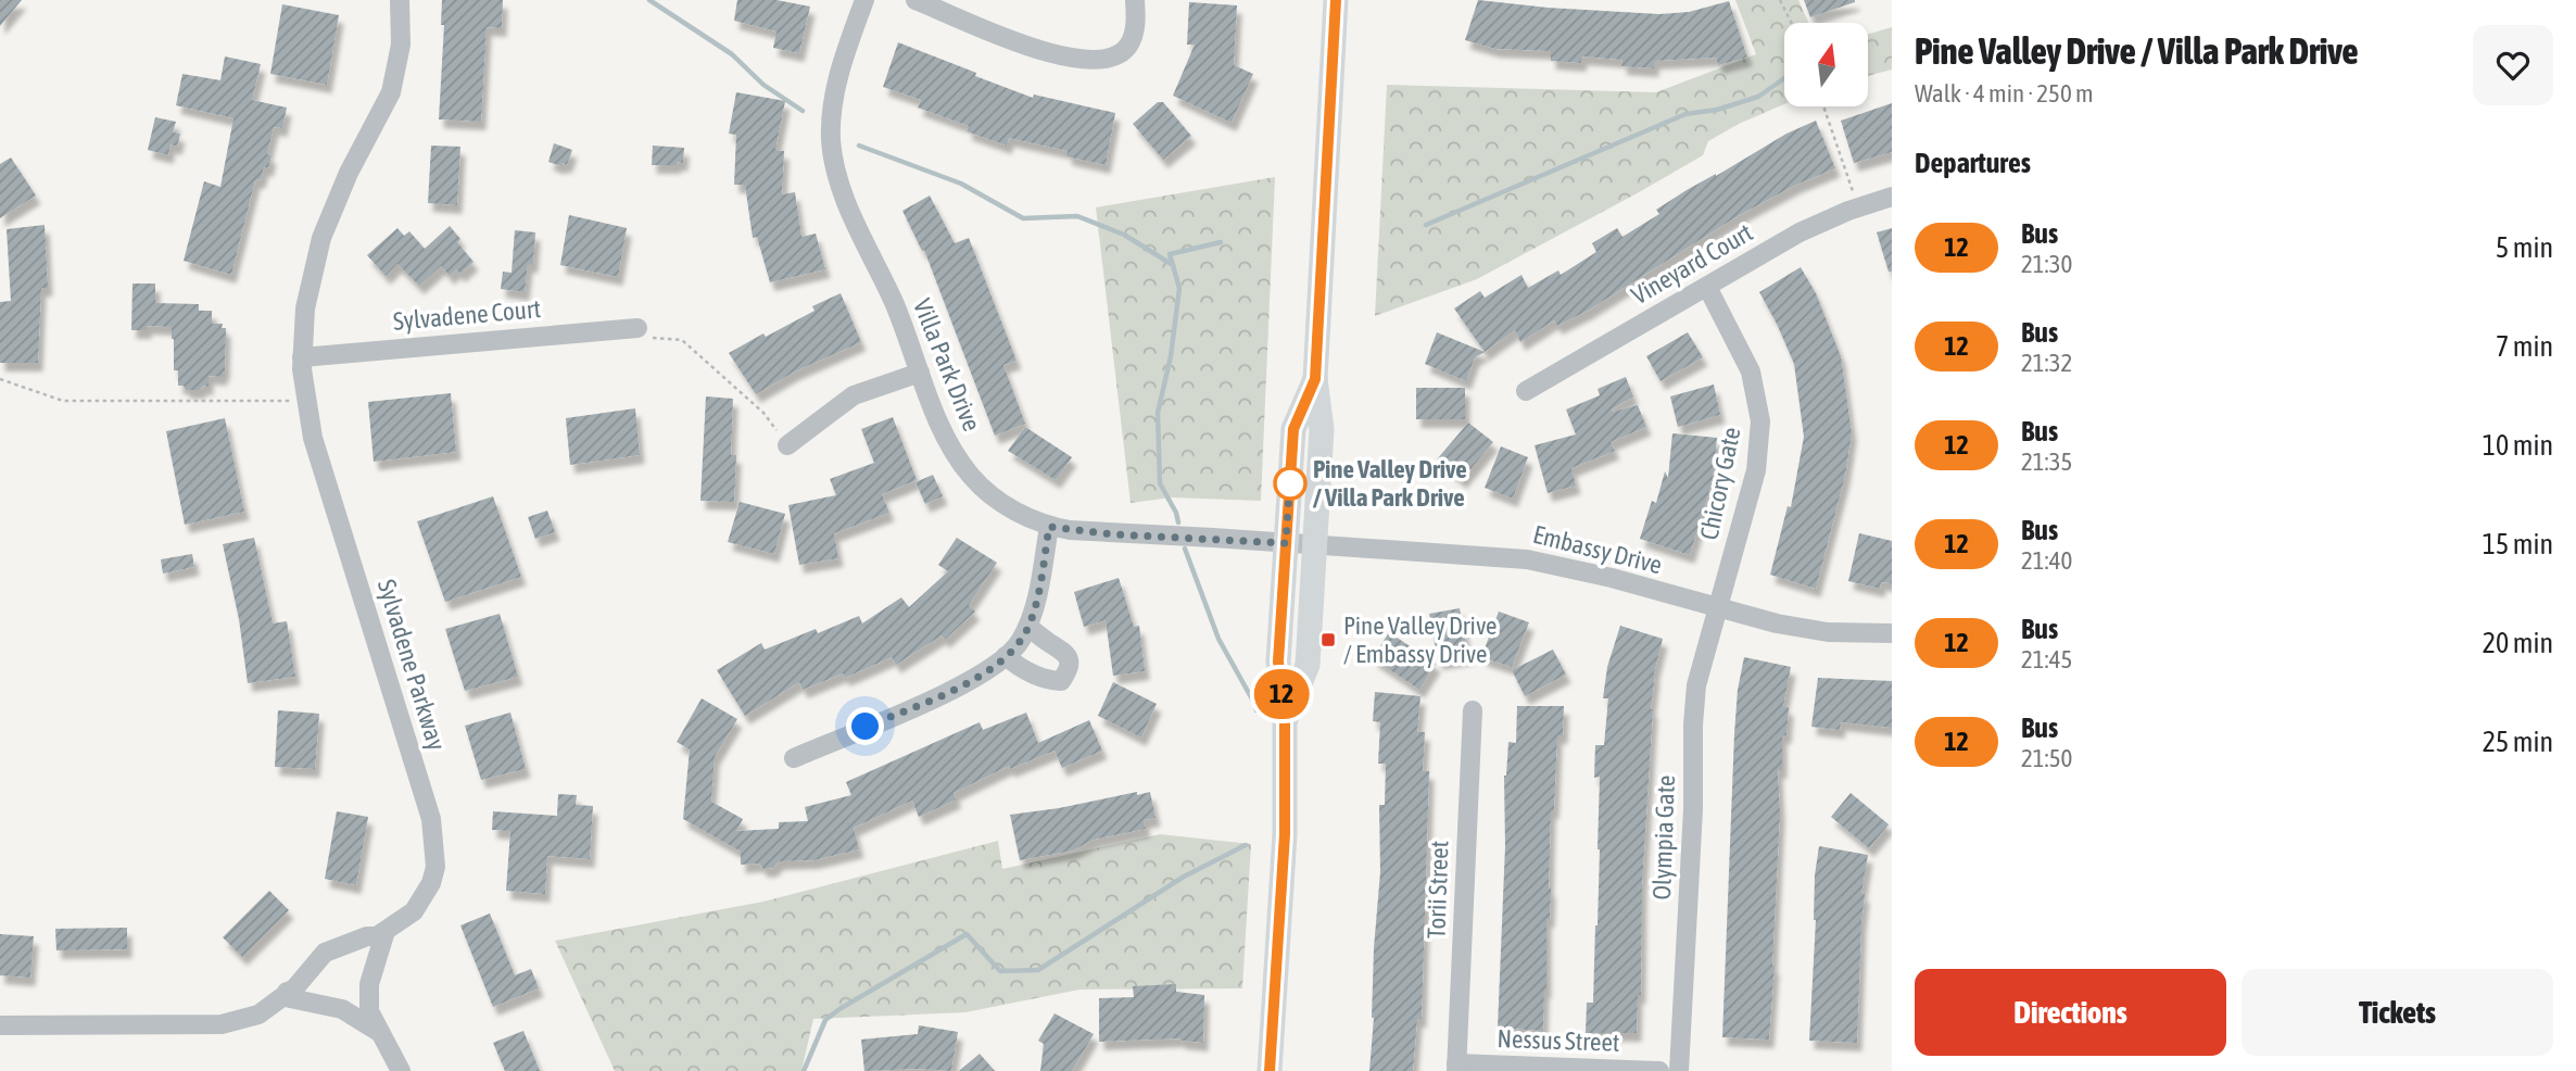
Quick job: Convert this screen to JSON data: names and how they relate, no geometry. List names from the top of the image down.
{
  "streets": {
    "street": [
      "Vineyard Court",
      "Sylvadene Court",
      "Villa Park Drive",
      "Chicory Gate",
      "Embassy Drive",
      "Sylvadene Parkway",
      "Olympia Gate",
      "Torii Street",
      "Nessus Street"
    ]
  },
  "crossings": [
    ["Vineyard Court", "Chicory Gate"],
    ["Sylvadene Court", "Sylvadene Parkway"],
    ["Villa Park Drive", "Embassy Drive"],
    ["Chicory Gate", "Embassy Drive"],
    ["Chicory Gate", "Olympia Gate"],
    ["Embassy Drive", "Olympia Gate"],
    ["Torii Street", "Nessus Street"]
  ],
  "places": {
    "other": ["Pine Valley Drive / Villa Park Drive"],
    "transit": ["Pine Valley Drive / Embassy Drive"]
  },
  "lines": ["bus line 12"],
  "north": "top",
  "page": {
    "on_map": "12",
    "heading": [
      ["Pine Valley Drive / Villa Park Drive", "Walk · 4 min · 250 m"],
      "Departures"
    ],
    "list": [
      {
        "mark": "12",
        "name": "Bus",
        "note": "21:30",
        "value": "5 min"
      },
      {
        "mark": "12",
        "name": "Bus",
        "note": "21:32",
        "value": "7 min"
      },
      {
        "mark": "12",
        "name": "Bus",
        "note": "21:35",
        "value": "10 min"
      },
      {
        "mark": "12",
        "name": "Bus",
        "note": "21:40",
        "value": "15 min"
      },
      {
        "mark": "12",
        "name": "Bus",
        "note": "21:45",
        "value": "20 min"
      },
      {
        "mark": "12",
        "name": "Bus",
        "note": "21:50",
        "value": "25 min"
      }
    ],
    "buttons": ["Directions", "Tickets"]
  }
}
